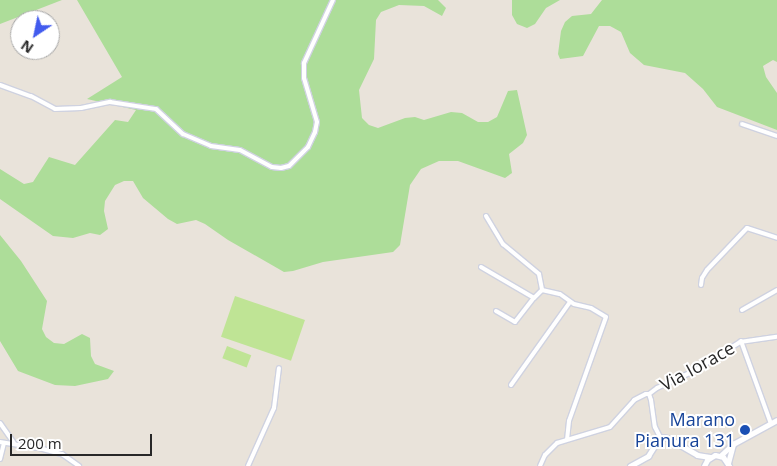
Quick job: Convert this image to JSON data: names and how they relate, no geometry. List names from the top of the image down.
{
  "streets": {
    "street": ["Via Iorace"]
  },
  "places": ["Marano Pianura 131"],
  "scale_bar": "200 m",
  "north": "bottom left"
}
